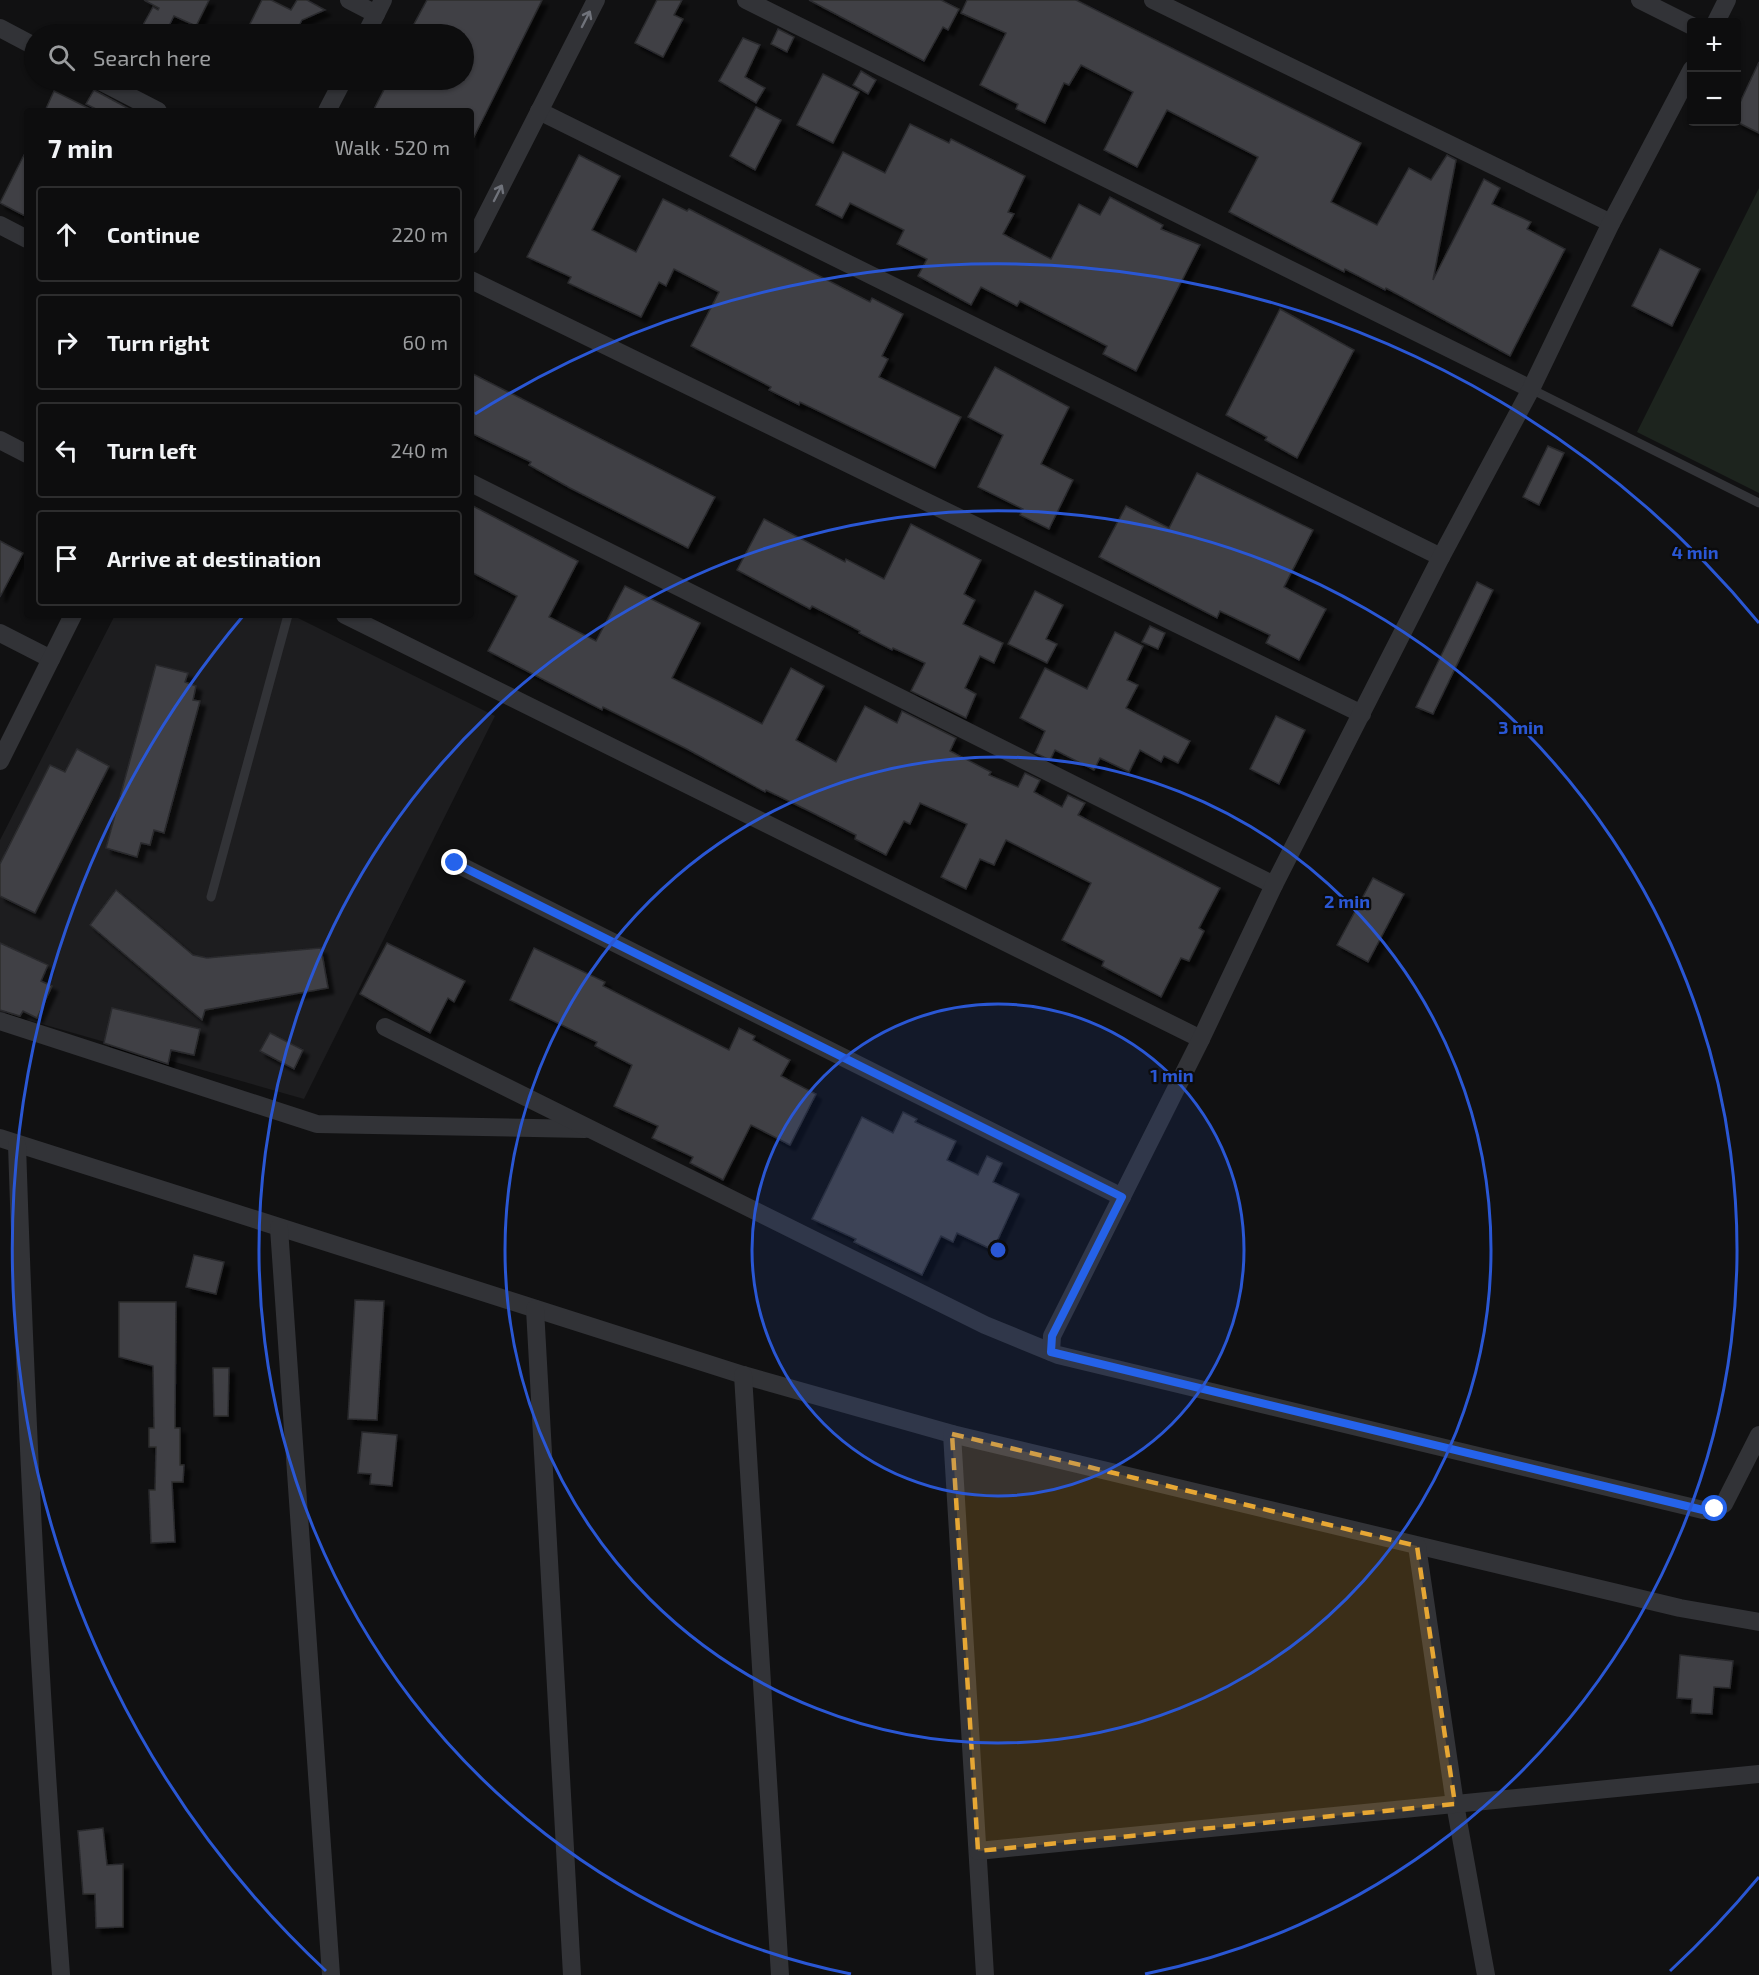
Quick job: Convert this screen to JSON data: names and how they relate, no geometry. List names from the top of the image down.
{
  "page": {
    "map_buttons": ["+", "−"],
    "search": "Search here",
    "heading": ["7 min", "Walk · 520 m"],
    "list": [
      ["Continue", "220 m"],
      ["Turn right", "60 m"],
      ["Turn left", "240 m"],
      "Arrive at destination"
    ]
  },
  "rings": [
    "4 min",
    "3 min",
    "2 min",
    "1 min"
  ]
}
